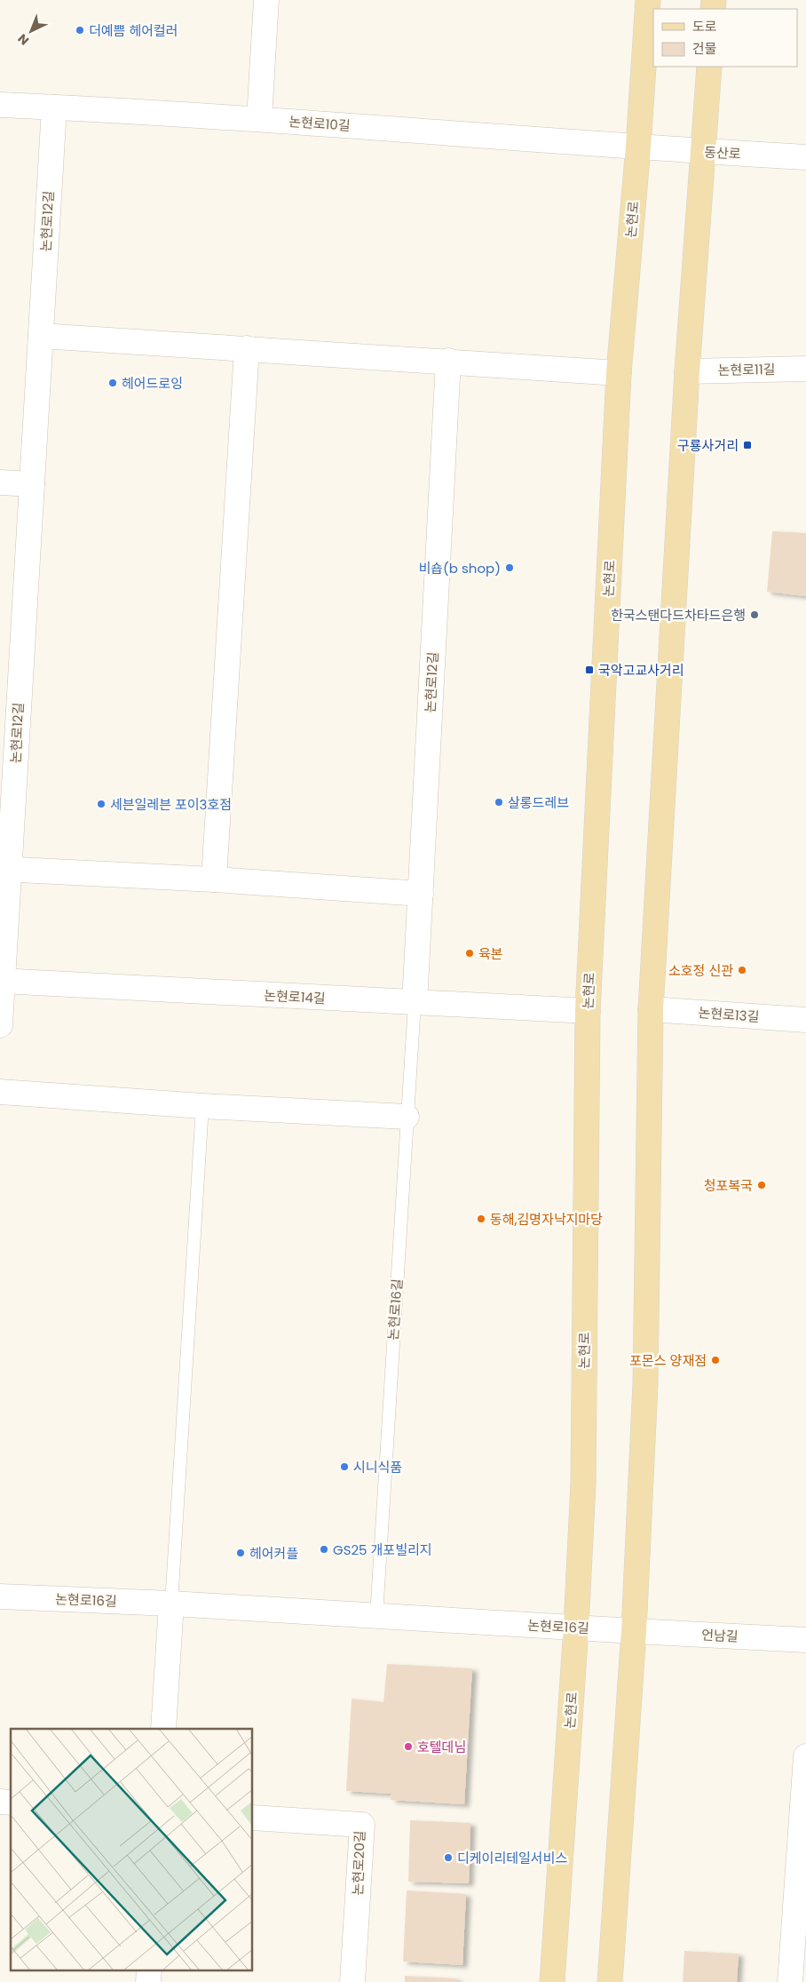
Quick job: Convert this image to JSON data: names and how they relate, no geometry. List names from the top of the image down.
{
  "streets": {
    "main road": ["논현로"],
    "street": [
      "논현로10길",
      "동산로",
      "논현로12길",
      "논현로11길",
      "논현로14길",
      "논현로13길",
      "논현로16길",
      "언남길",
      "논현로20길"
    ]
  },
  "crossings": [
    ["논현로10길", "동산로"],
    ["논현로10길", "논현로"],
    ["논현로10길", "논현로12길"],
    ["동산로", "논현로"],
    ["논현로", "논현로14길"],
    ["논현로", "논현로16길"],
    ["논현로12길", "논현로14길"],
    ["논현로12길", "논현로16길"],
    ["논현로14길", "논현로16길"],
    ["논현로16길", "언남길"]
  ],
  "places": {
    "other": [
      "더예쁨 헤어컬러",
      "헤어드로잉",
      "비숍(b shop)",
      "한국스탠다드차타드은행",
      "살롱드레브",
      "세븐일레븐 포이3호점",
      "육본",
      "소호정 신관",
      "청포복국",
      "동해,김명자낙지마당",
      "포몬스 양재점",
      "시니식품",
      "GS25 개포빌리지",
      "헤어커플",
      "호텔데님",
      "디케이리테일서비스"
    ],
    "transit": ["구룡사거리", "국악고교사거리"]
  },
  "legend": ["도로", "건물"],
  "north": "bottom left"
}
